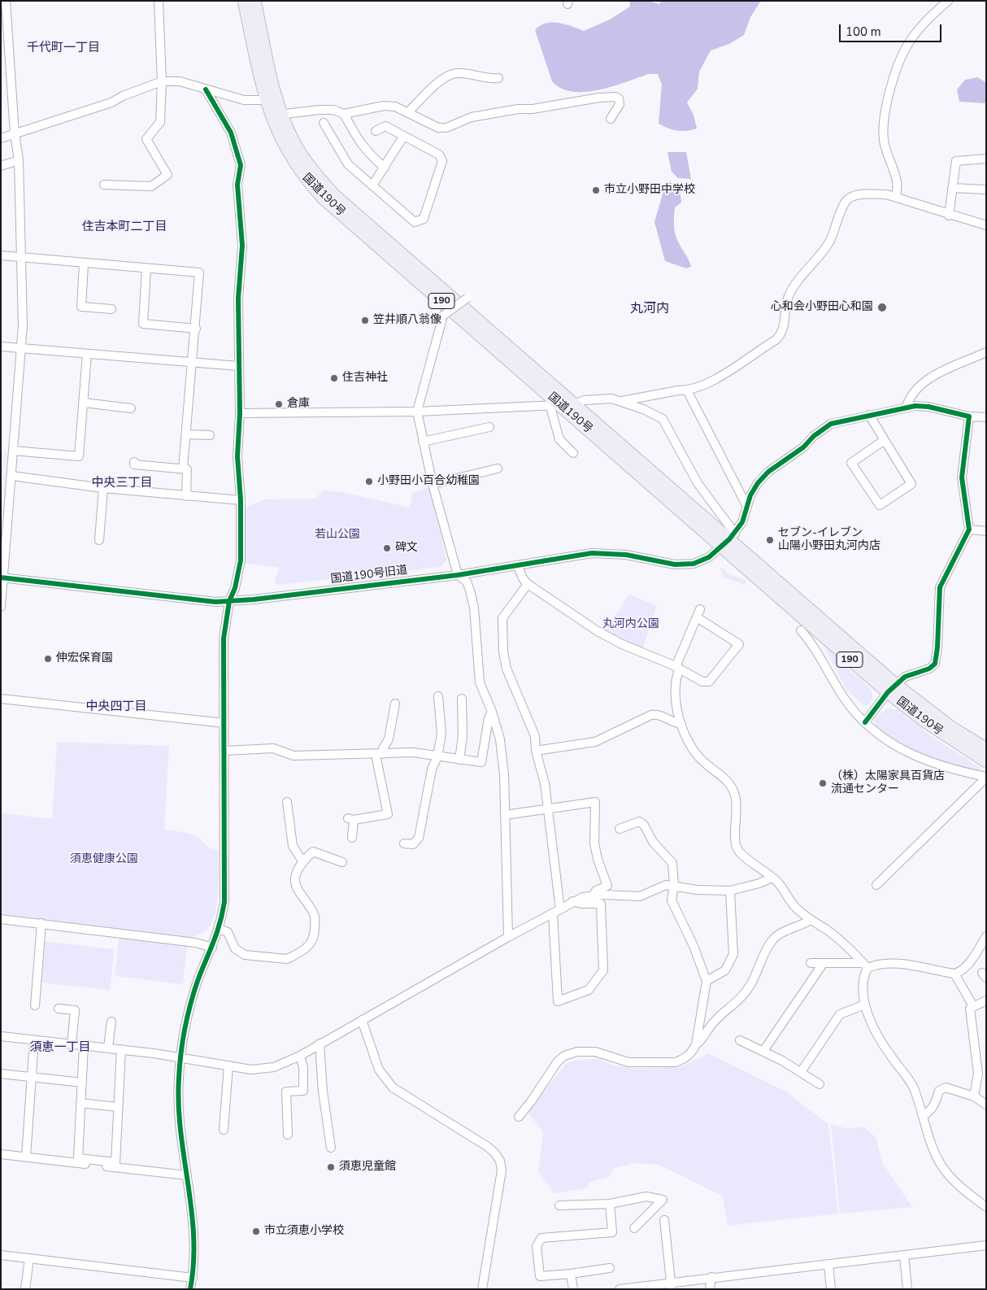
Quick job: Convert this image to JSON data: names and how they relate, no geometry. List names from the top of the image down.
{
  "streets": {
    "highway": ["国道190号", "190"],
    "street": ["国道190号旧道"]
  },
  "crossings": [
    ["国道190号", "国道190号旧道"]
  ],
  "districts": [
    "千代町一丁目",
    "住吉本町二丁目",
    "丸河内",
    "中央三丁目",
    "中央四丁目",
    "須恵一丁目"
  ],
  "parks": ["若山公園", "丸河内公園", "須恵健康公園"],
  "places": [
    "市立小野田中学校",
    "心和会小野田心和園",
    "笠井順八翁像",
    "住吉神社",
    "倉庫",
    "小野田小百合幼稚園",
    "セブン-イレブン 山陽小野田丸河内店",
    "碑文",
    "伸宏保育園",
    "（株）太陽家具百貨店 流通センター",
    "須恵児童館",
    "市立須恵小学校"
  ],
  "scale_bar": "100 m"
}
